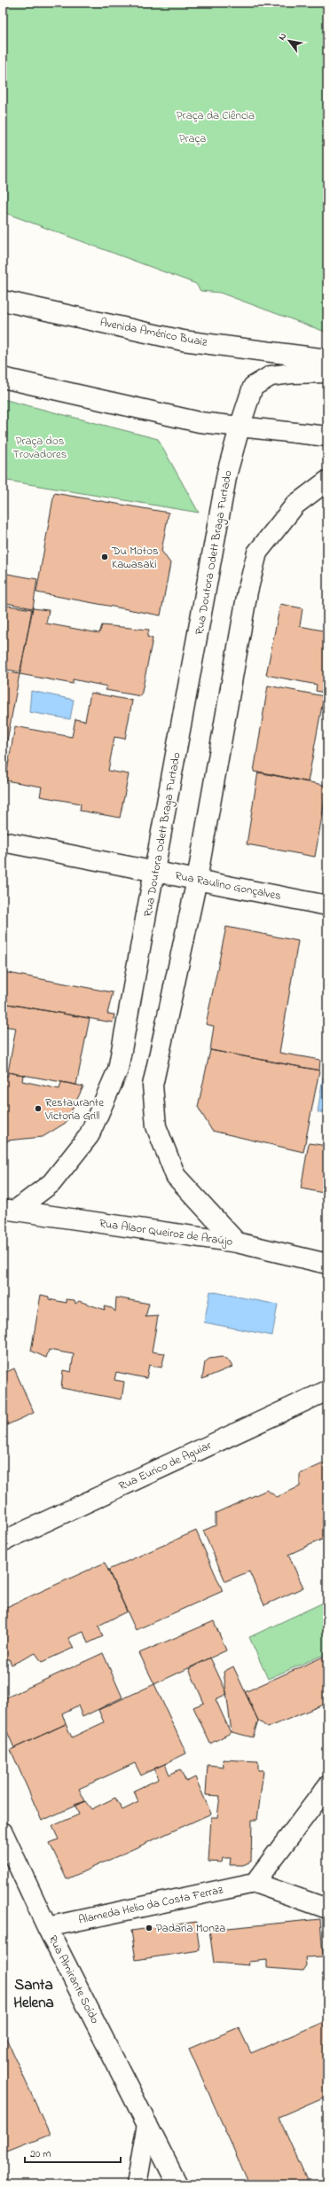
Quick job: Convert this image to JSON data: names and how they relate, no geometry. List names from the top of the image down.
{
  "streets": {
    "street": [
      "Avenida Américo Buaiz",
      "Rua Doutora Odett Braga Furtado",
      "Rua Raulino Gonçalves",
      "Rua Alaor Queiroz de Araújo",
      "Rua Eurico de Aguiar",
      "Alameda Helio da Costa Ferraz",
      "Rua Almirante Soído"
    ]
  },
  "crossings": [
    ["Rua Doutora Odett Braga Furtado", "Rua Raulino Gonçalves"],
    ["Rua Doutora Odett Braga Furtado", "Rua Alaor Queiroz de Araújo"],
    ["Alameda Helio da Costa Ferraz", "Rua Almirante Soído"]
  ],
  "districts": ["Santa Helena"],
  "parks": ["Praça da Ciência", "Praça", "Praça dos Trovadores"],
  "places": ["Du Motos Kawasaki", "Restaurante Victoria Grill", "Padaria Monza"],
  "scale_bar": "20 m",
  "north": "top left"
}
